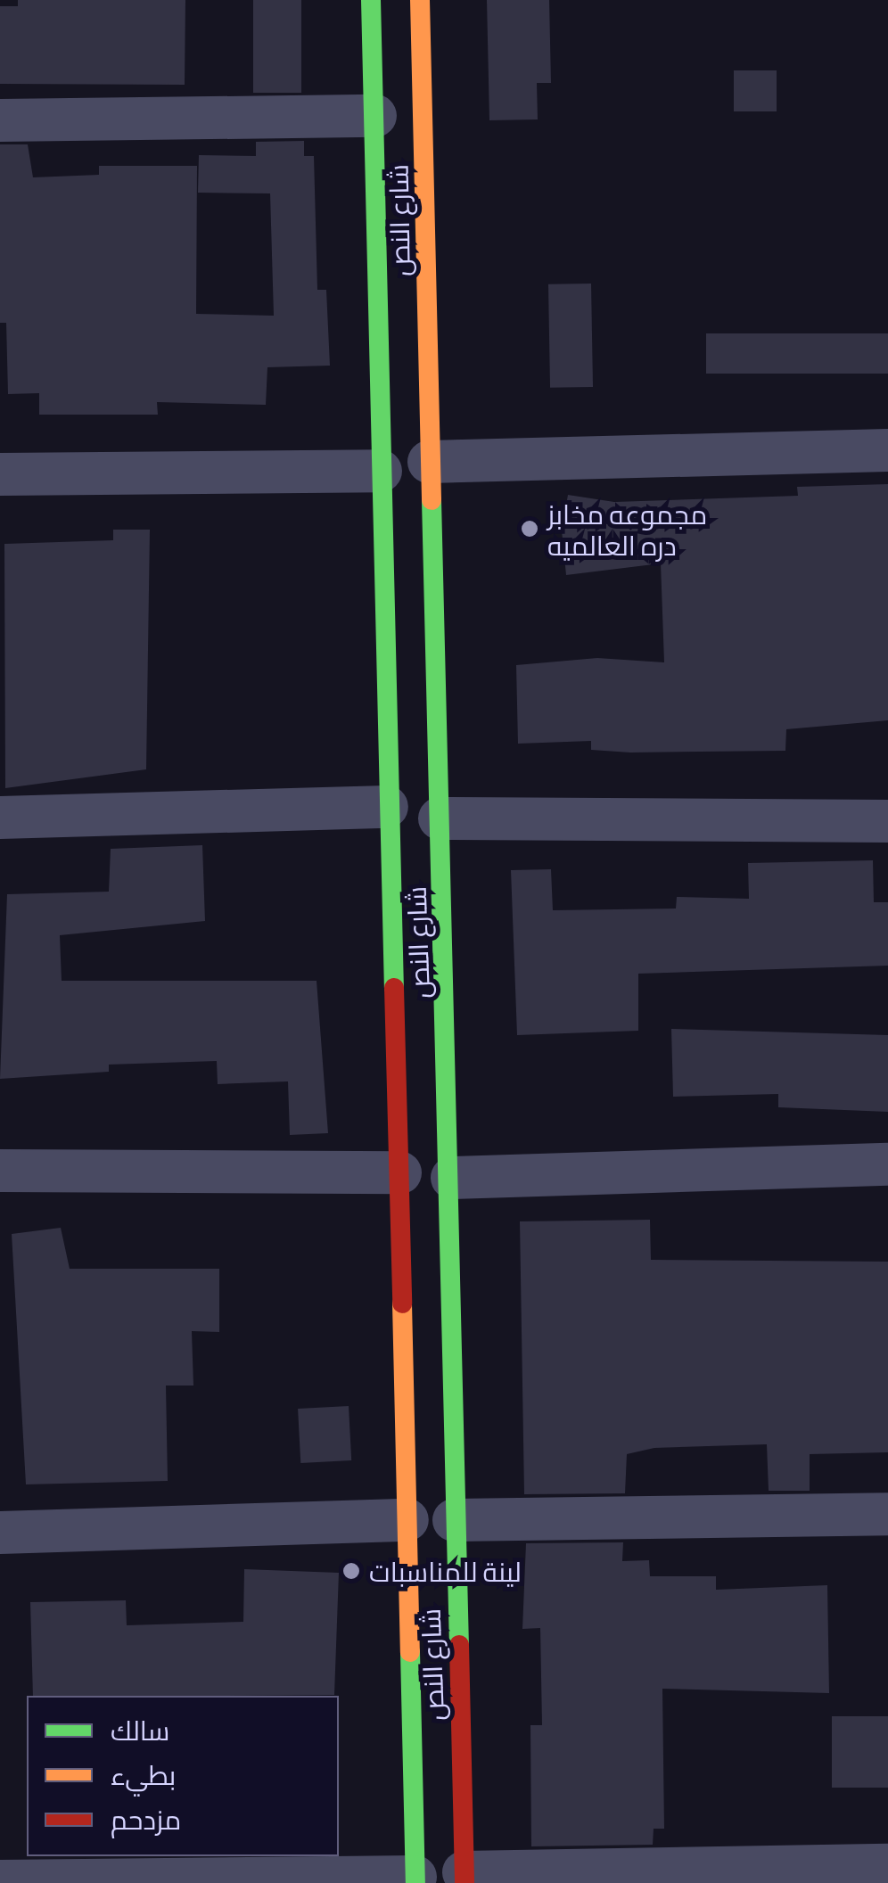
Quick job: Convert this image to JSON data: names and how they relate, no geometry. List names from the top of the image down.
{
  "streets": {
    "main road": ["شارع النص"]
  },
  "places": ["مجموعه مخابز دره العالميه", "لينة للمناسبات"],
  "legend": ["سالك", "بطيء", "مزدحم"]
}
